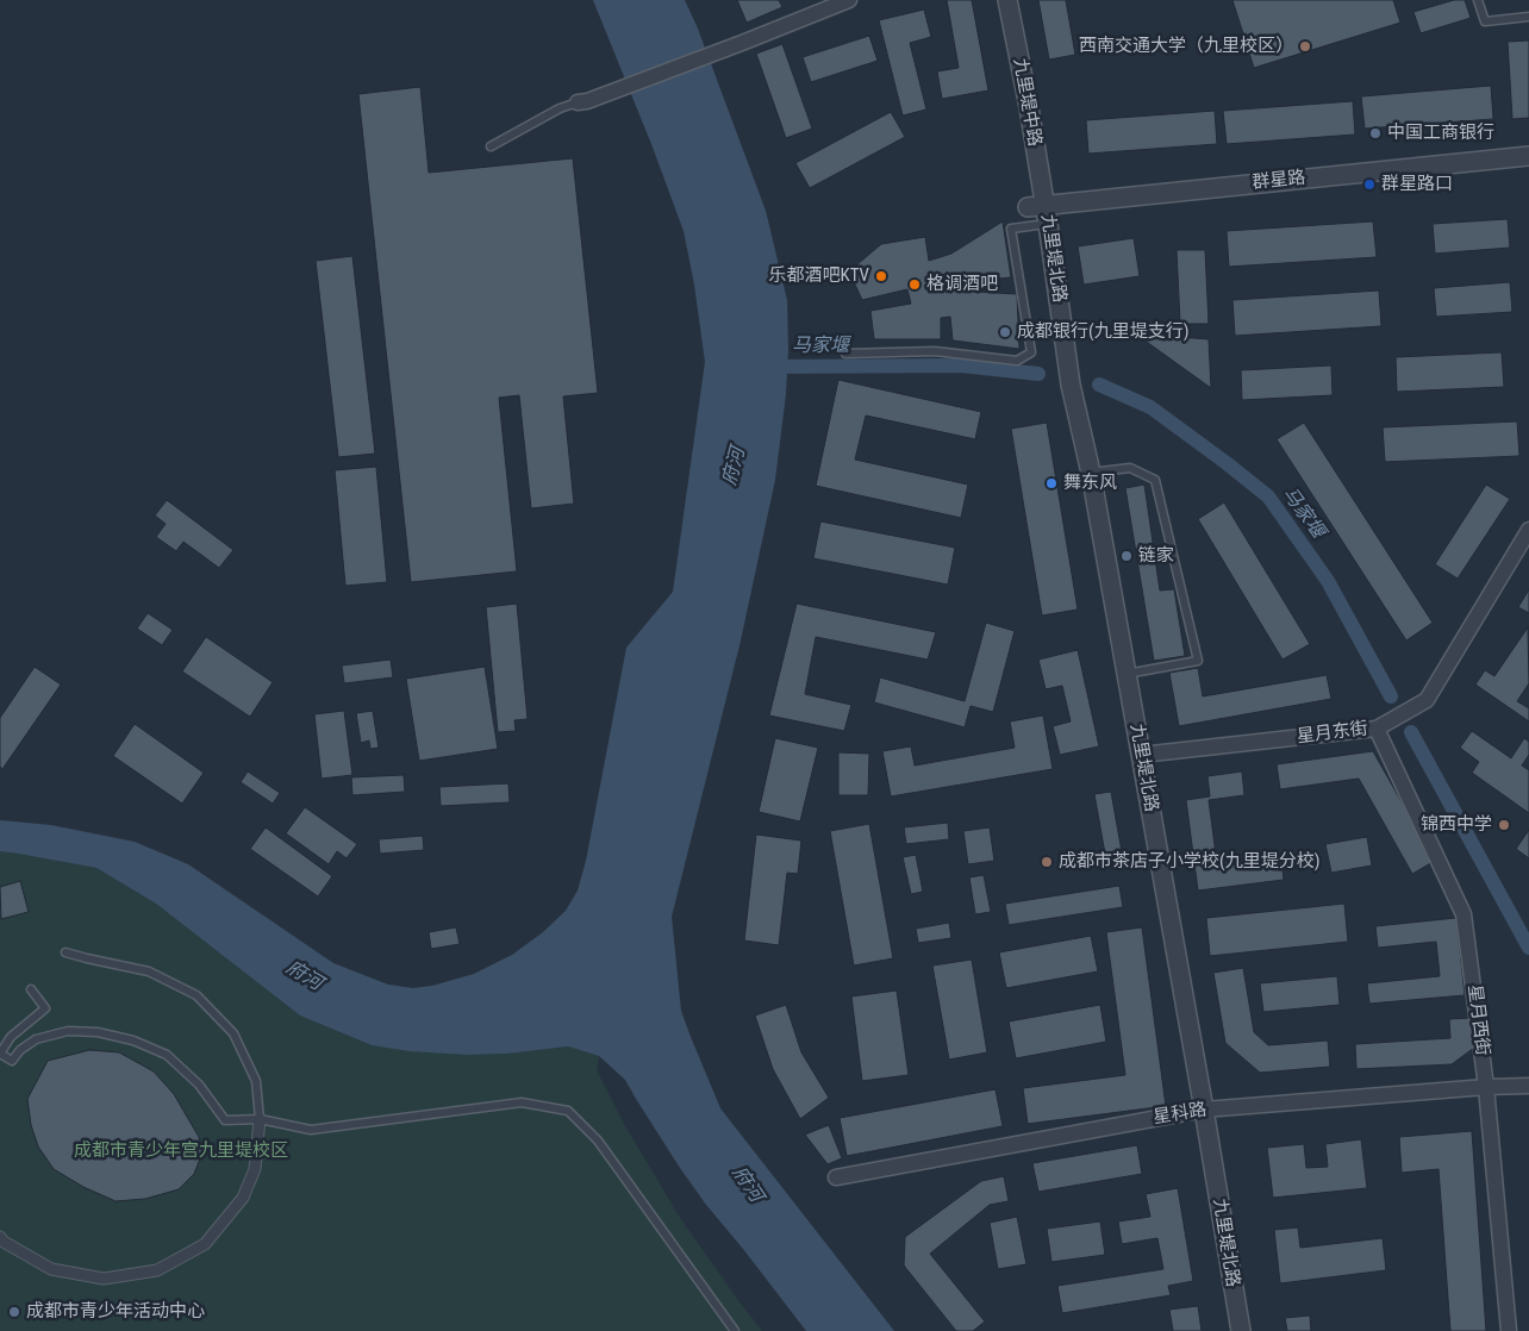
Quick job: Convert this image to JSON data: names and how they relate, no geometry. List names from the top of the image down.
{
  "streets": {
    "street": [
      "九里堤中路",
      "群星路",
      "九里堤北路",
      "星月东街",
      "星月西街",
      "星科路"
    ]
  },
  "crossings": [
    ["九里堤中路", "群星路"],
    ["九里堤中路", "九里堤北路"],
    ["群星路", "九里堤北路"],
    ["九里堤北路", "星月东街"],
    ["九里堤北路", "星科路"],
    ["星月东街", "星月西街"],
    ["星月西街", "星科路"]
  ],
  "water": ["马家堰", "府河"],
  "parks": ["成都市青少年宫九里堤校区"],
  "places": [
    "西南交通大学（九里校区）",
    "中国工商银行",
    "群星路口",
    "乐都酒吧KTV",
    "格调酒吧",
    "成都银行(九里堤支行)",
    "舞东风",
    "链家",
    "锦西中学",
    "成都市茶店子小学校(九里堤分校)",
    "成都市青少年活动中心"
  ]
}
